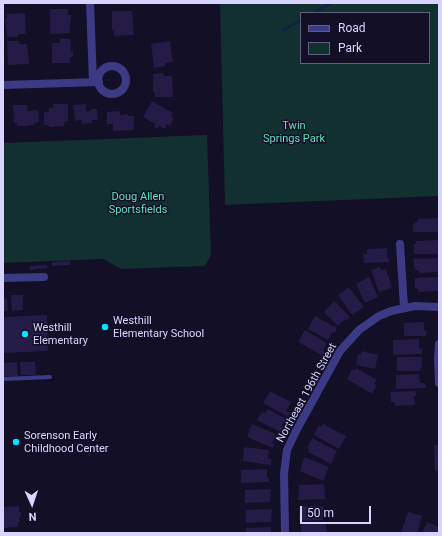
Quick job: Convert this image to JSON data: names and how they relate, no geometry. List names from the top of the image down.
{
  "streets": {
    "street": ["Northeast 196th Street"]
  },
  "parks": ["Twin Springs Park", "Doug Allen Sportsfields"],
  "places": ["Westhill Elementary School", "Westhill Elementary", "Sorenson Early Childhood Center"],
  "legend": ["Road", "Park"],
  "scale_bar": "50 m",
  "north": "bottom"
}
